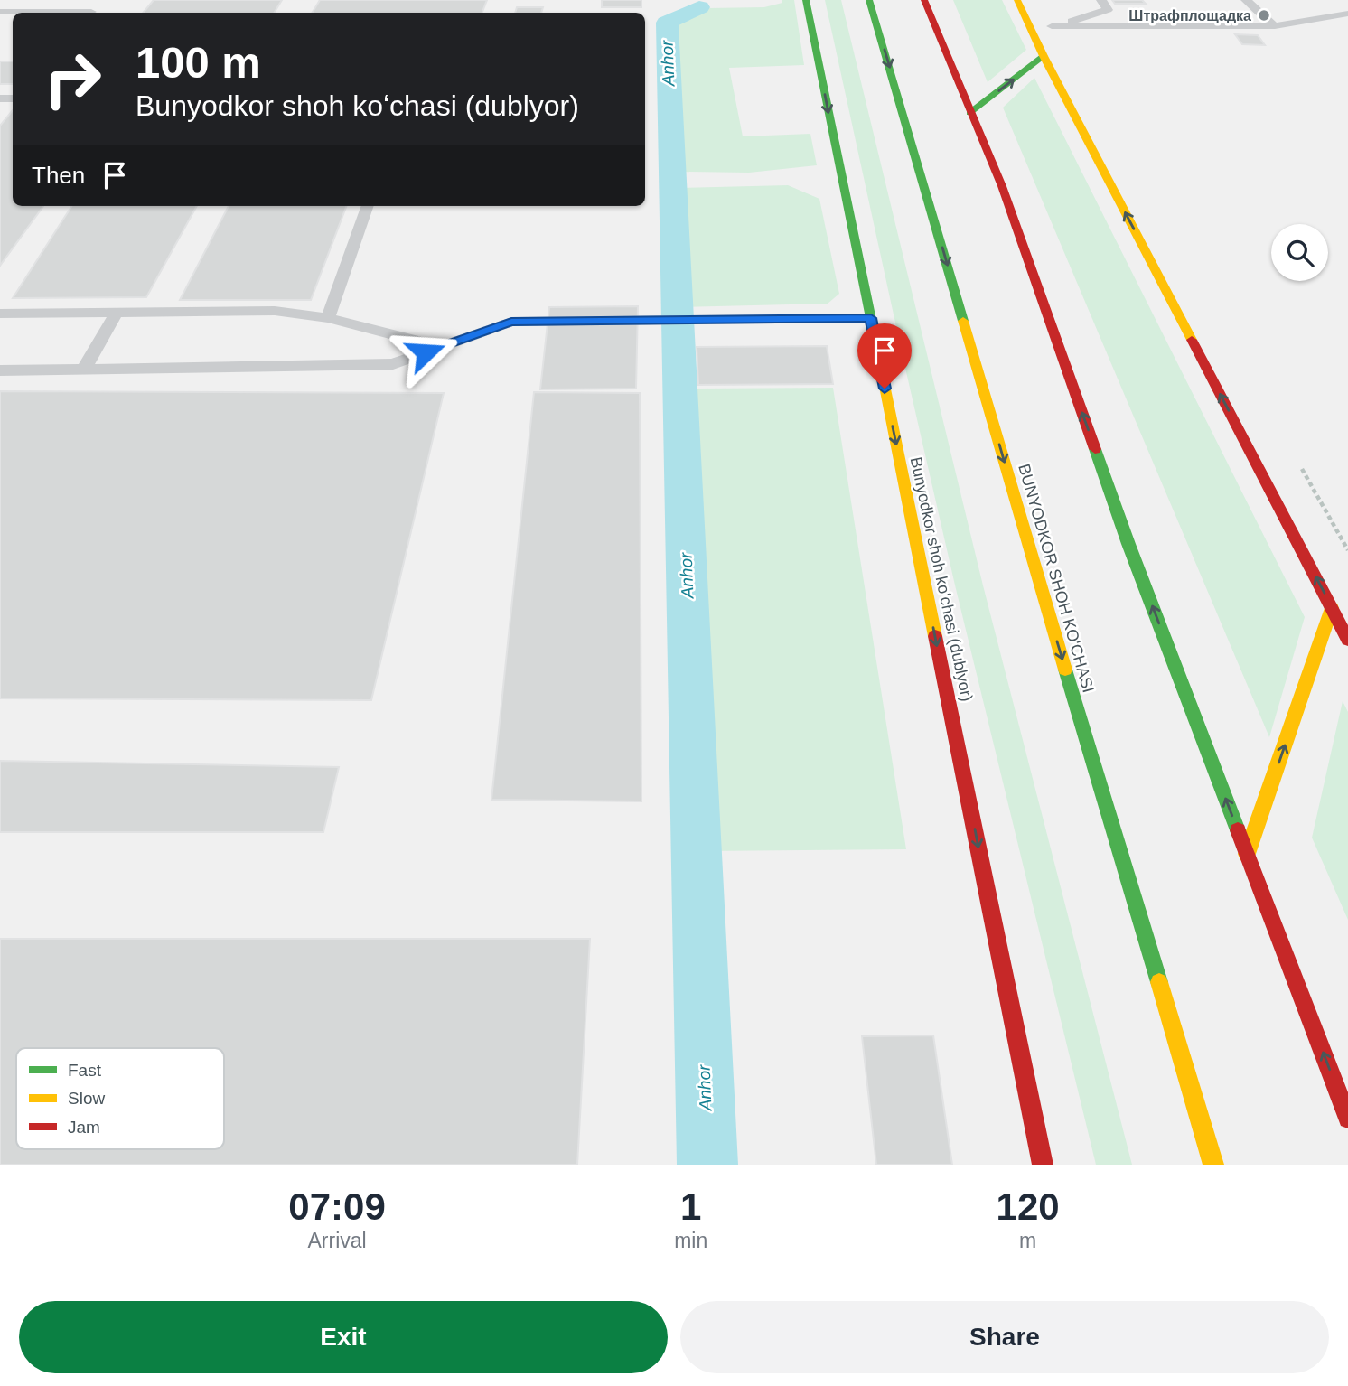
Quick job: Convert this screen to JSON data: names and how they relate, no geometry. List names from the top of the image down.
{
  "streets": {
    "main road": ["BUNYODKOR SHOH KO'CHASI", "Bunyodkor shoh koʻchasi (dublyor)"]
  },
  "one_way": ["Bunyodkor shoh koʻchasi (dublyor)"],
  "water": ["Anhor"],
  "places": ["Штрафплощадка"],
  "legend": ["Fast", "Slow", "Jam"],
  "page": {
    "turn": ["100 m", "Bunyodkor shoh koʻchasi (dublyor)"],
    "then": "Then",
    "eta": [
      "07:09",
      "Arrival",
      "1",
      "min",
      "120",
      "m"
    ],
    "buttons": ["Exit", "Share"]
  }
}
